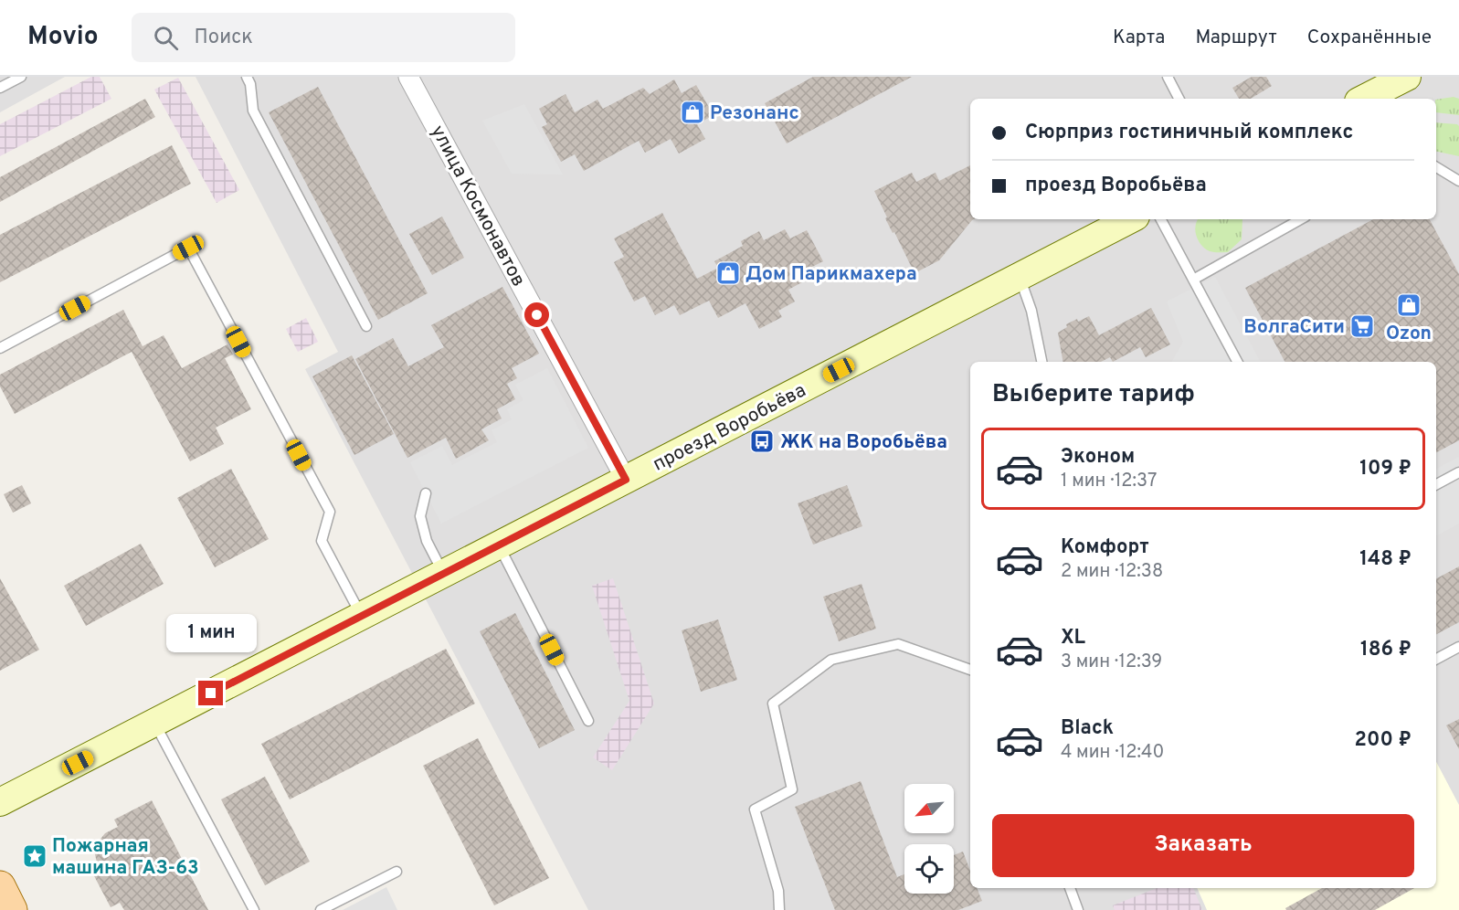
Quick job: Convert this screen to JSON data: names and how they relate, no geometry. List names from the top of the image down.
{
  "streets": {
    "main road": ["проезд Воробьёва"],
    "street": ["улица Космонавтов"]
  },
  "crossings": [
    ["улица Космонавтов", "проезд Воробьёва"]
  ],
  "places": {
    "shop": ["Резонанс", "Дом Парикмахера", "Ozon"],
    "supermarket": ["ВолгаСити"],
    "bus stop": ["ЖК на Воробьёва"],
    "place": ["Пожарная машина ГАЗ-63"]
  },
  "north": "bottom left",
  "page": {
    "header": "Movio",
    "search": "Поиск",
    "nav": ["Карта", "Маршрут", "Сохранённые"],
    "banner": ["Сюрприз гостиничный комплекс", "проезд Воробьёва"],
    "heading": "Выберите тариф",
    "list": [
      {
        "name": "Эконом",
        "note": "1 мин · 12:37",
        "value": "109 ₽"
      },
      {
        "name": "Комфорт",
        "note": "2 мин · 12:38",
        "value": "148 ₽"
      },
      {
        "name": "XL",
        "note": "3 мин · 12:39",
        "value": "186 ₽"
      },
      {
        "name": "Black",
        "note": "4 мин · 12:40",
        "value": "200 ₽"
      }
    ],
    "bubble": "1 мин",
    "buttons": "Заказать"
  }
}
